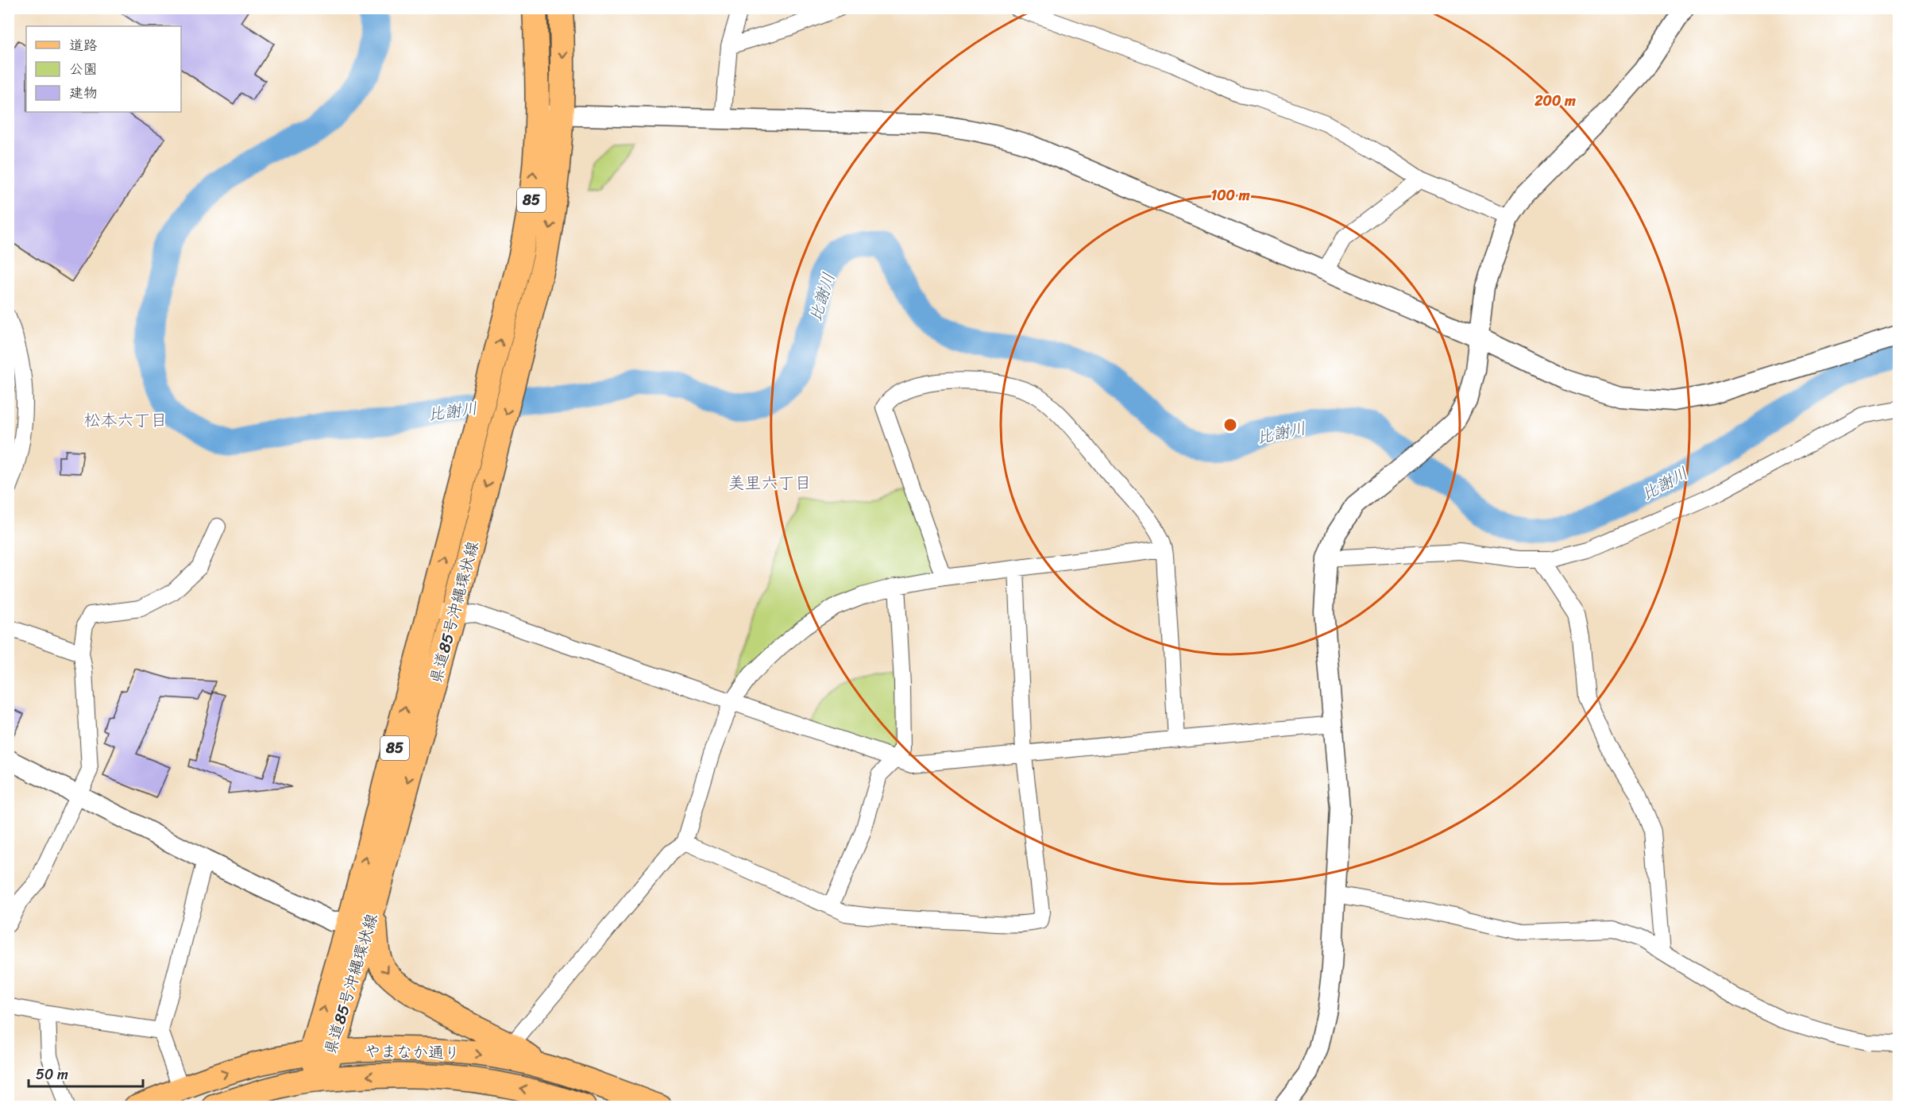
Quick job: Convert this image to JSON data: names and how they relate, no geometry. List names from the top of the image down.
{
  "streets": {
    "main road": ["85", "県道85号沖縄環状線", "やまなか通り"]
  },
  "crossings": [
    ["県道85号沖縄環状線", "やまなか通り"]
  ],
  "districts": ["松本六丁目", "美里六丁目"],
  "water": ["比謝川"],
  "legend": ["道路", "公園", "建物"],
  "scale_bar": "50 m",
  "rings": ["200 m", "100 m"]
}
